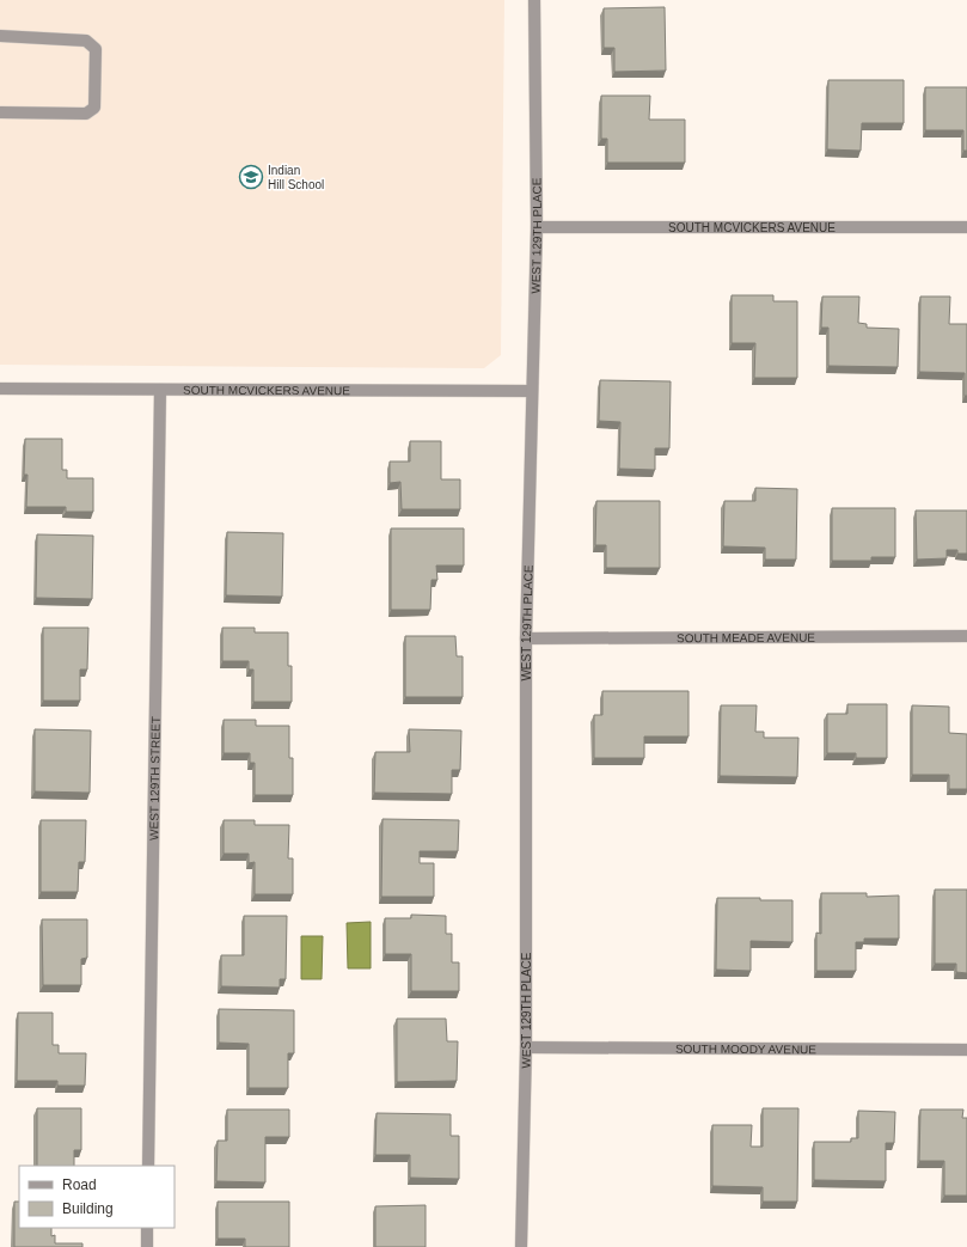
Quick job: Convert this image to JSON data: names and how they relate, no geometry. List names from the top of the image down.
{
  "streets": {
    "street": [
      "SOUTH MCVICKERS AVENUE",
      "WEST 129TH PLACE",
      "SOUTH MEADE AVENUE",
      "WEST 129TH STREET",
      "SOUTH MOODY AVENUE"
    ]
  },
  "crossings": [
    ["SOUTH MCVICKERS AVENUE", "WEST 129TH PLACE"],
    ["SOUTH MCVICKERS AVENUE", "WEST 129TH STREET"],
    ["WEST 129TH PLACE", "SOUTH MEADE AVENUE"],
    ["WEST 129TH PLACE", "SOUTH MOODY AVENUE"]
  ],
  "places": {
    "school or university": ["Indian Hill School"]
  },
  "legend": ["Road", "Building"]
}
